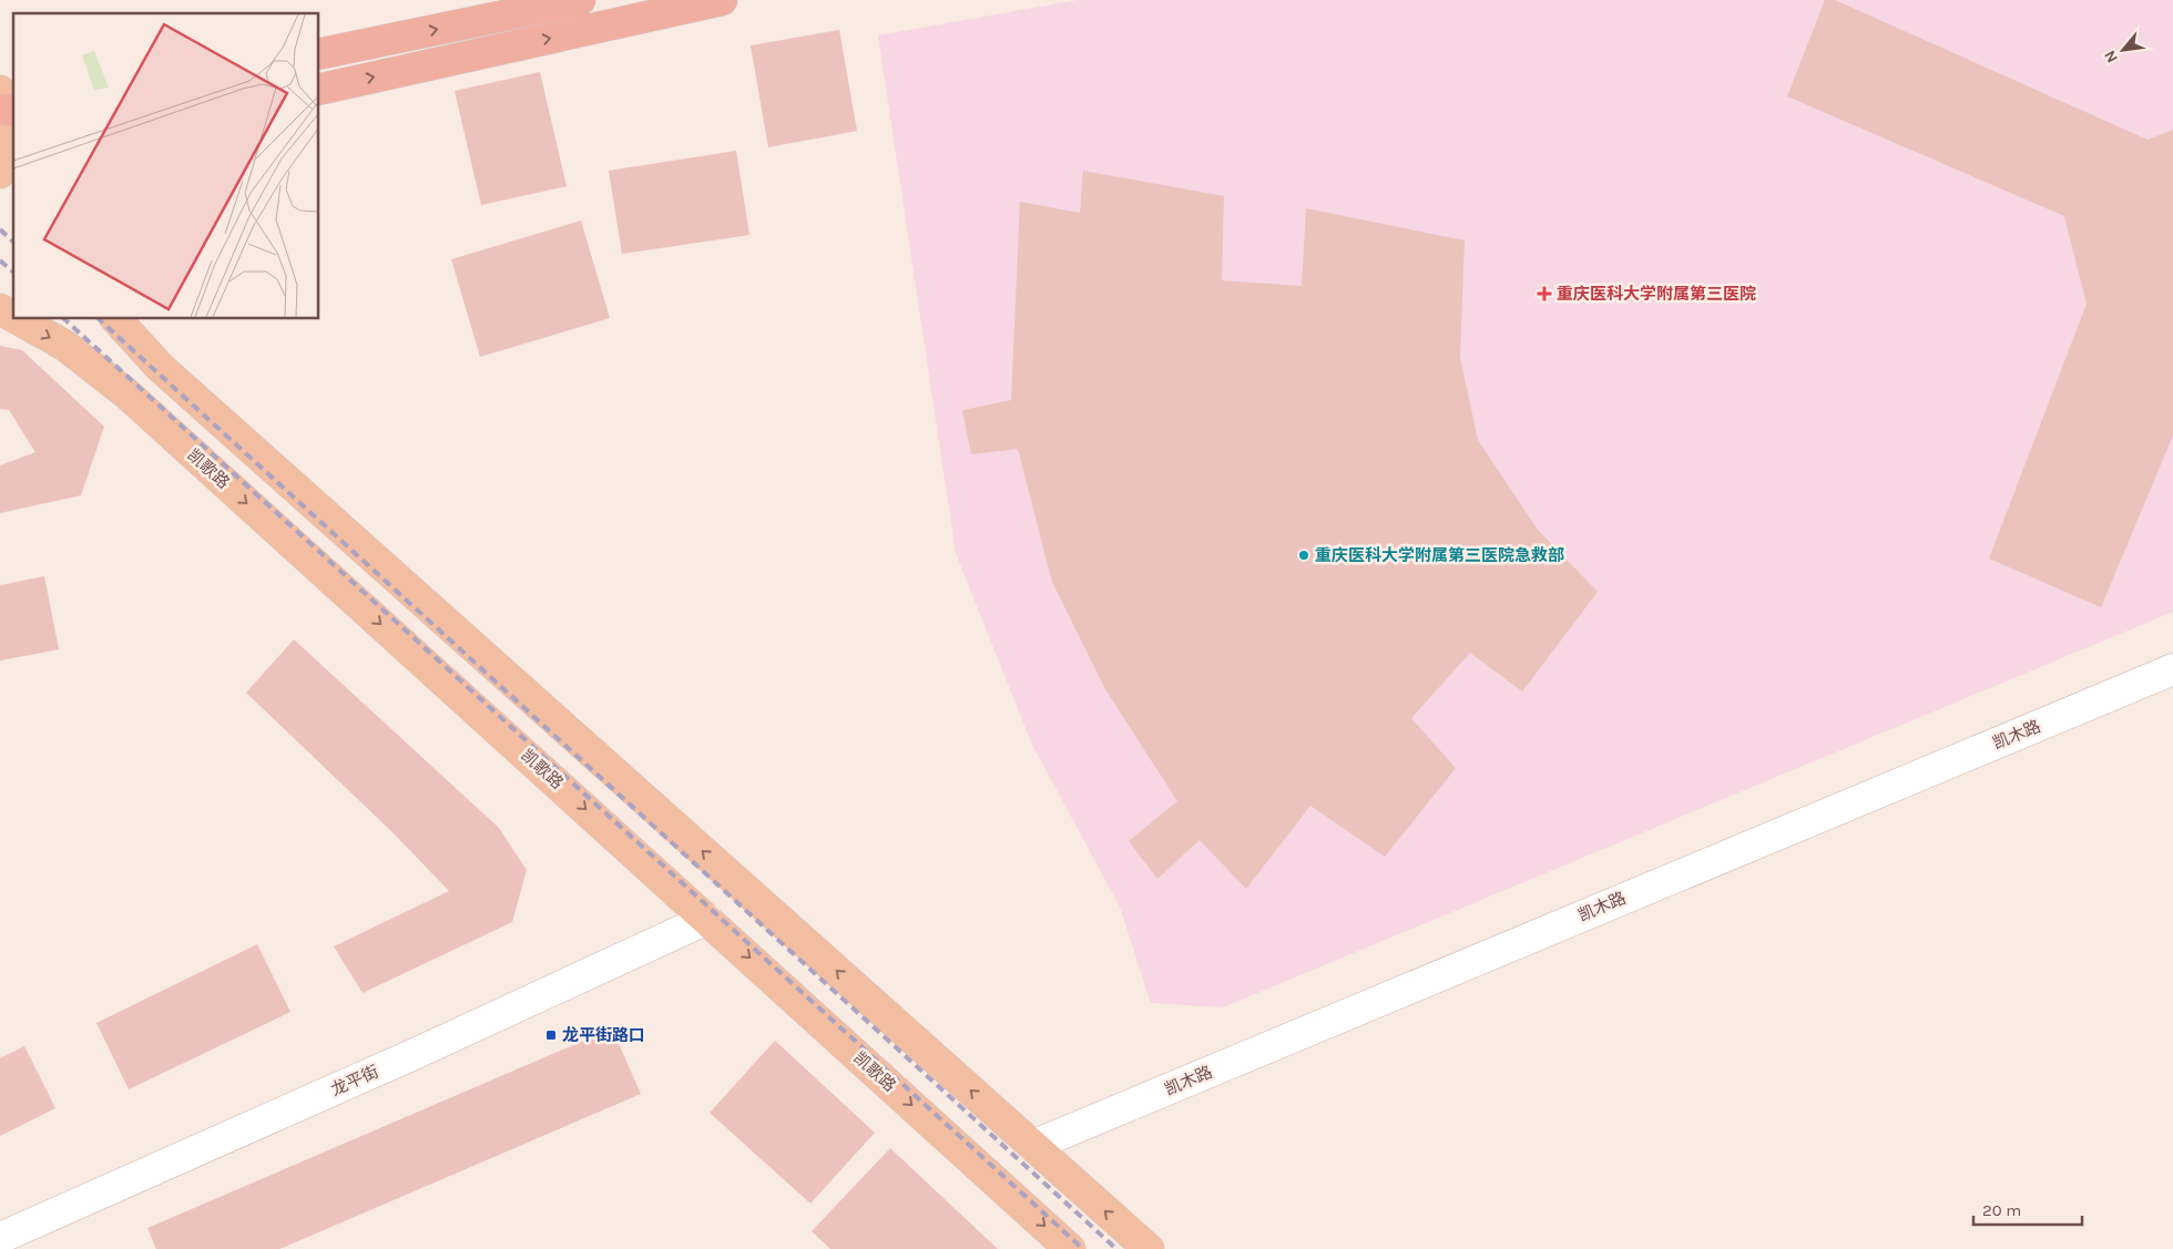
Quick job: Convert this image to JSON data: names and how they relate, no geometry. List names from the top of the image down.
{
  "streets": {
    "main road": ["凯歌路"],
    "street": ["凯木路", "龙平街"]
  },
  "crossings": [
    ["凯歌路", "龙平街"]
  ],
  "places": {
    "health": ["重庆医科大学附属第三医院"],
    "other": ["重庆医科大学附属第三医院急救部"],
    "transit": ["龙平街路口"]
  },
  "scale_bar": "20 m",
  "north": "bottom left"
}
